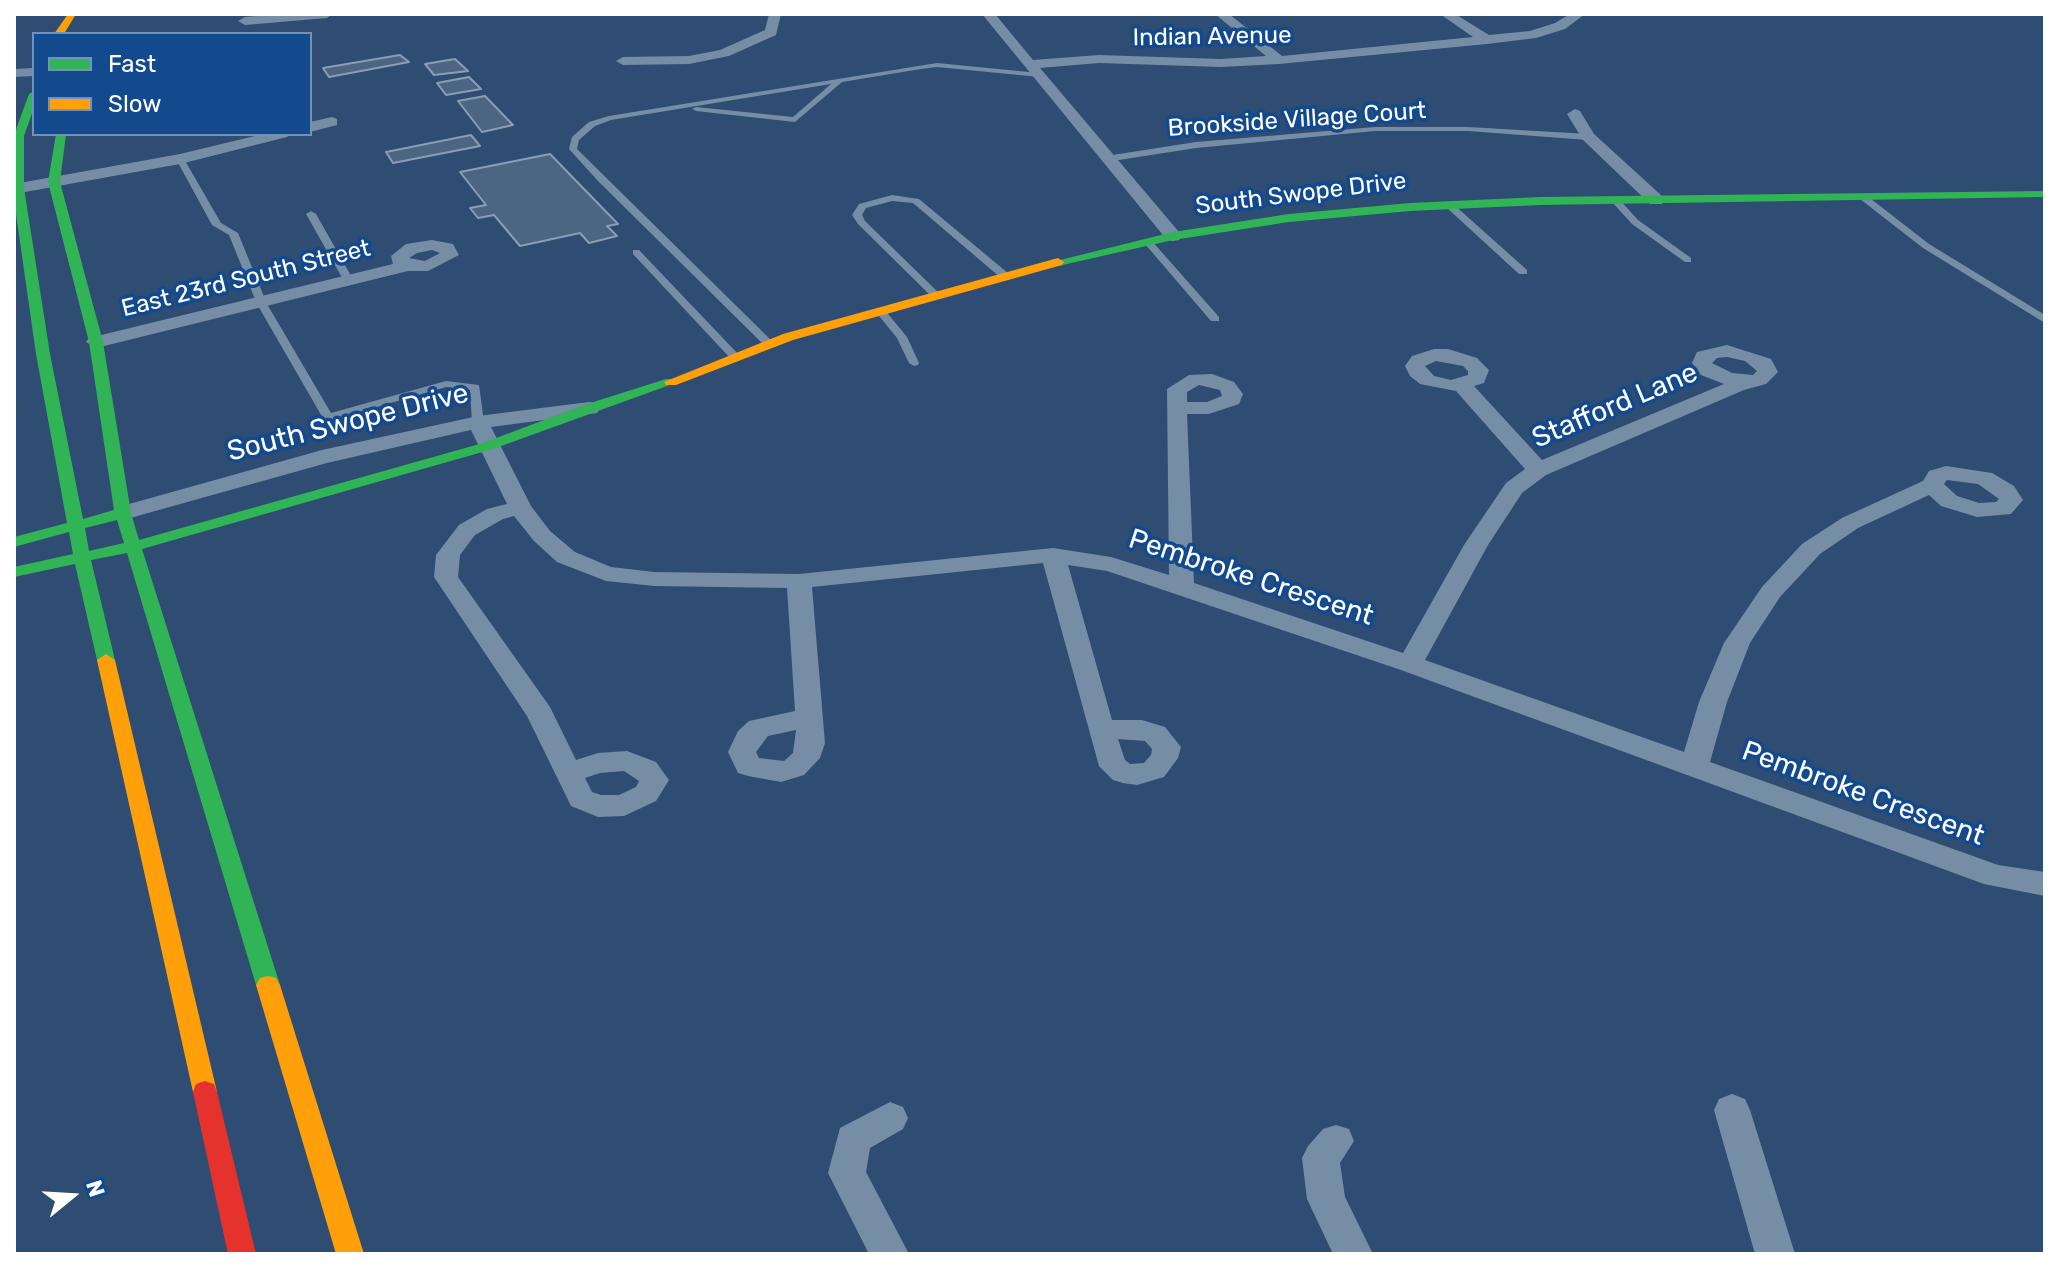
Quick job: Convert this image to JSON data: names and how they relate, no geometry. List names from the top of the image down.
{
  "streets": {
    "main road": ["South Swope Drive"],
    "street": [
      "Indian Avenue",
      "East 23rd South Street",
      "Stafford Lane",
      "Pembroke Crescent"
    ],
    "lane": ["Brookside Village Court"]
  },
  "crossings": [
    ["South Swope Drive", "Pembroke Crescent"],
    ["Stafford Lane", "Pembroke Crescent"]
  ],
  "legend": ["Fast", "Slow"],
  "north": "right"
}
